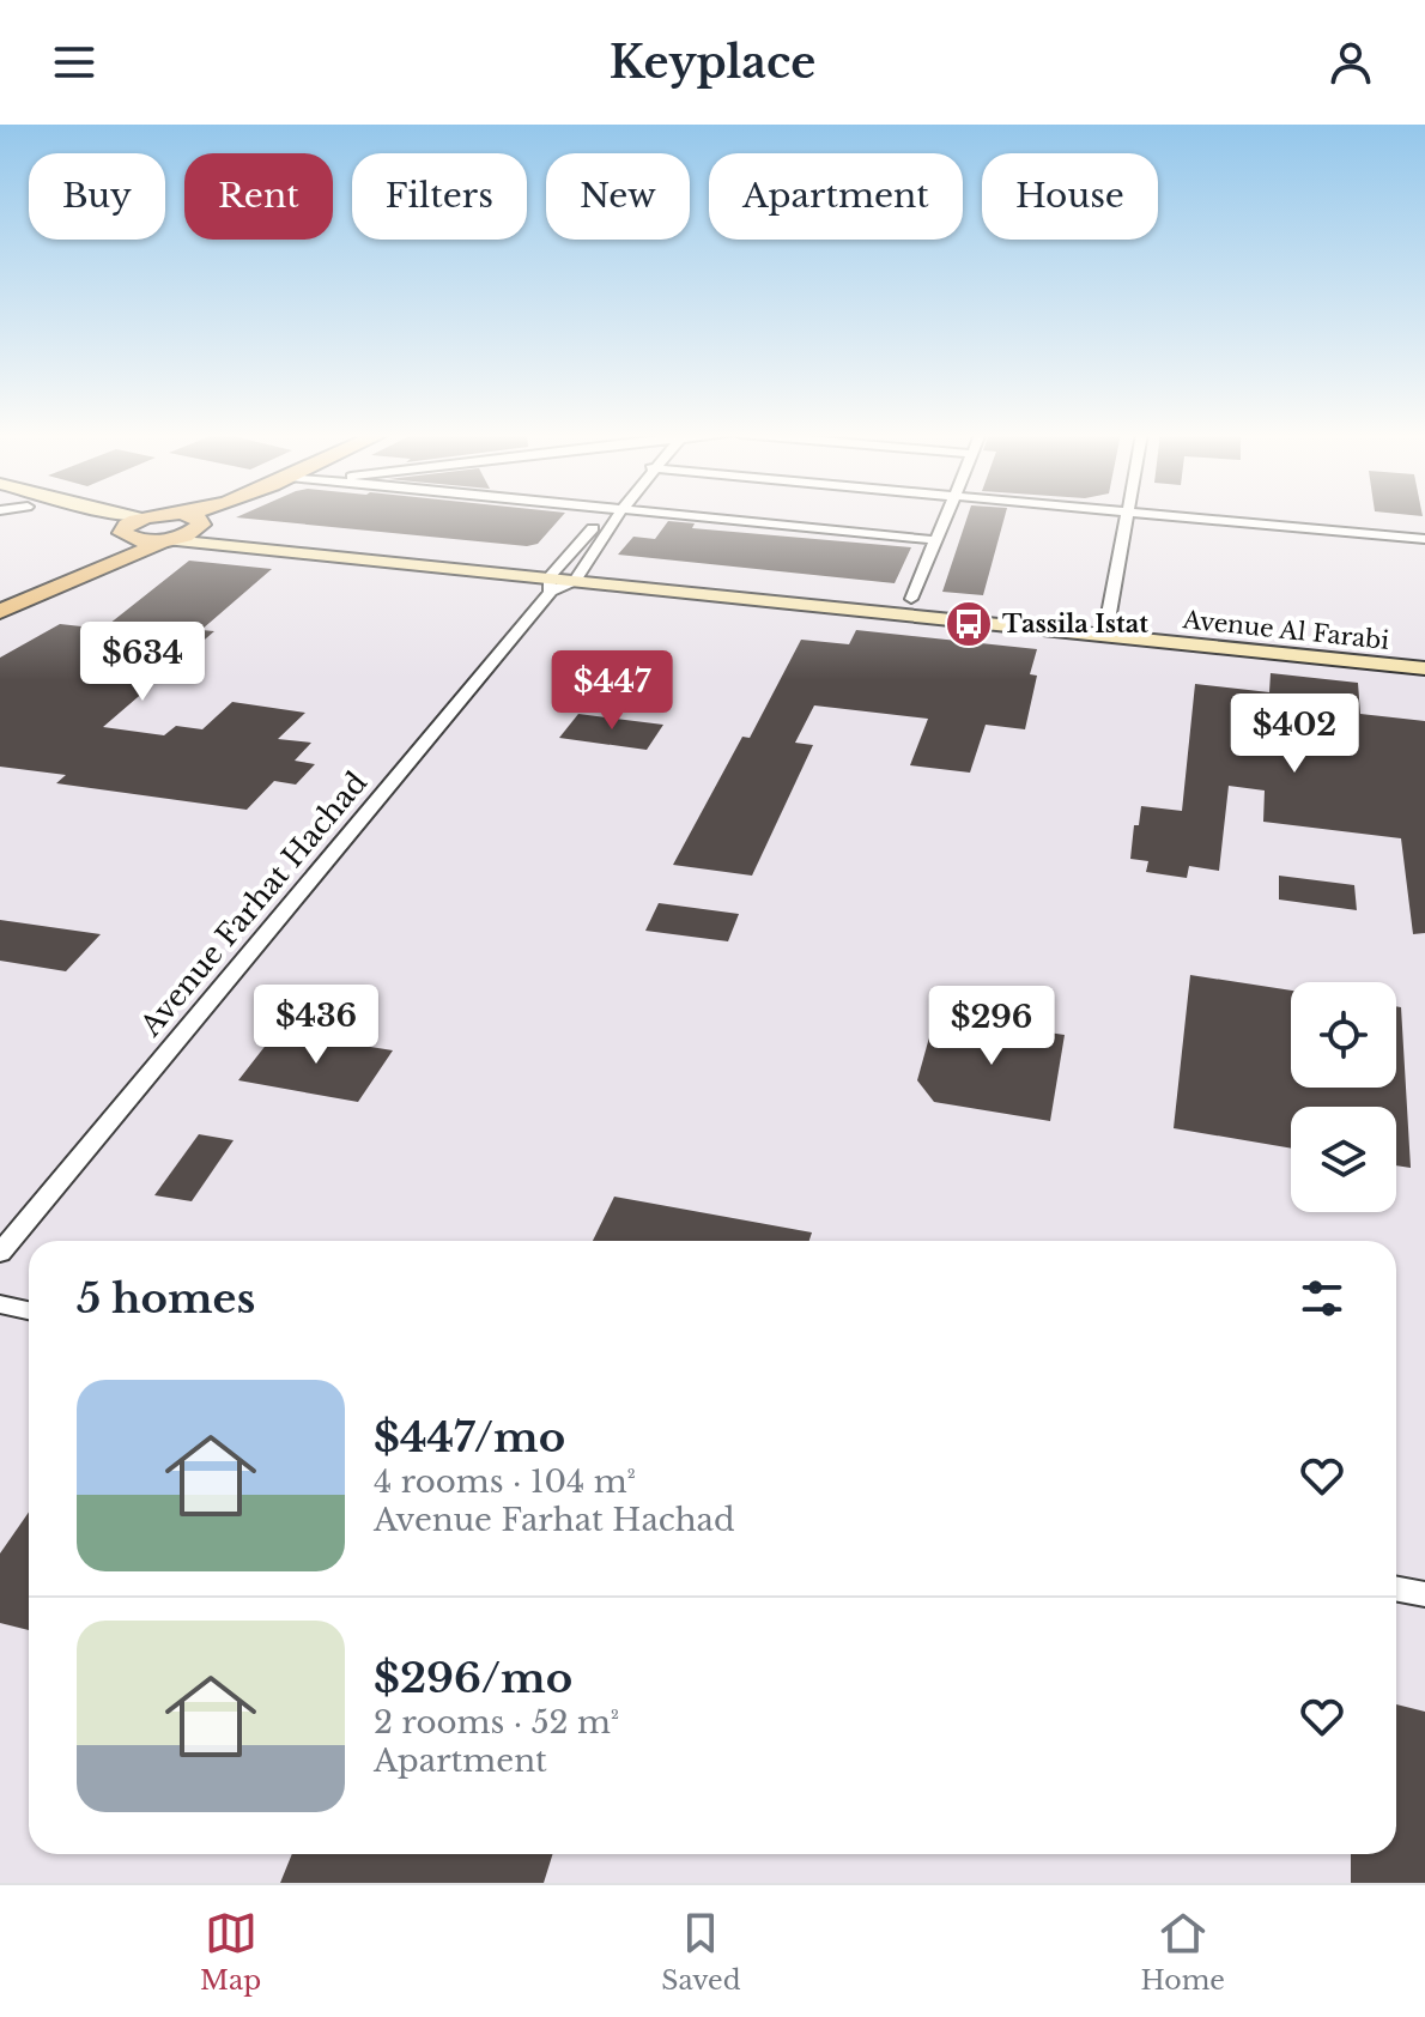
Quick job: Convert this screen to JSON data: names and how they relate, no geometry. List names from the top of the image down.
{
  "streets": {
    "street": ["Avenue Al Farabi", "Avenue Farhat Hachad"]
  },
  "crossings": [
    ["Avenue Al Farabi", "Avenue Farhat Hachad"]
  ],
  "places": {
    "bus stop": ["Tassila Istat"]
  },
  "page": {
    "header": "Keyplace",
    "chip": [
      "Buy",
      "Rent",
      "Filters",
      "New",
      "Apartment",
      "House"
    ],
    "price": [
      "$634",
      "$447",
      "$402",
      "$436",
      "$296"
    ],
    "heading": "5 homes",
    "list": [
      {
        "name": "$447/mo",
        "note": "4 rooms · 104 m² · Avenue Farhat Hachad"
      },
      {
        "name": "$296/mo",
        "note": "2 rooms · 52 m² · Apartment"
      }
    ],
    "tabs": ["Map", "Saved", "Home"]
  }
}
